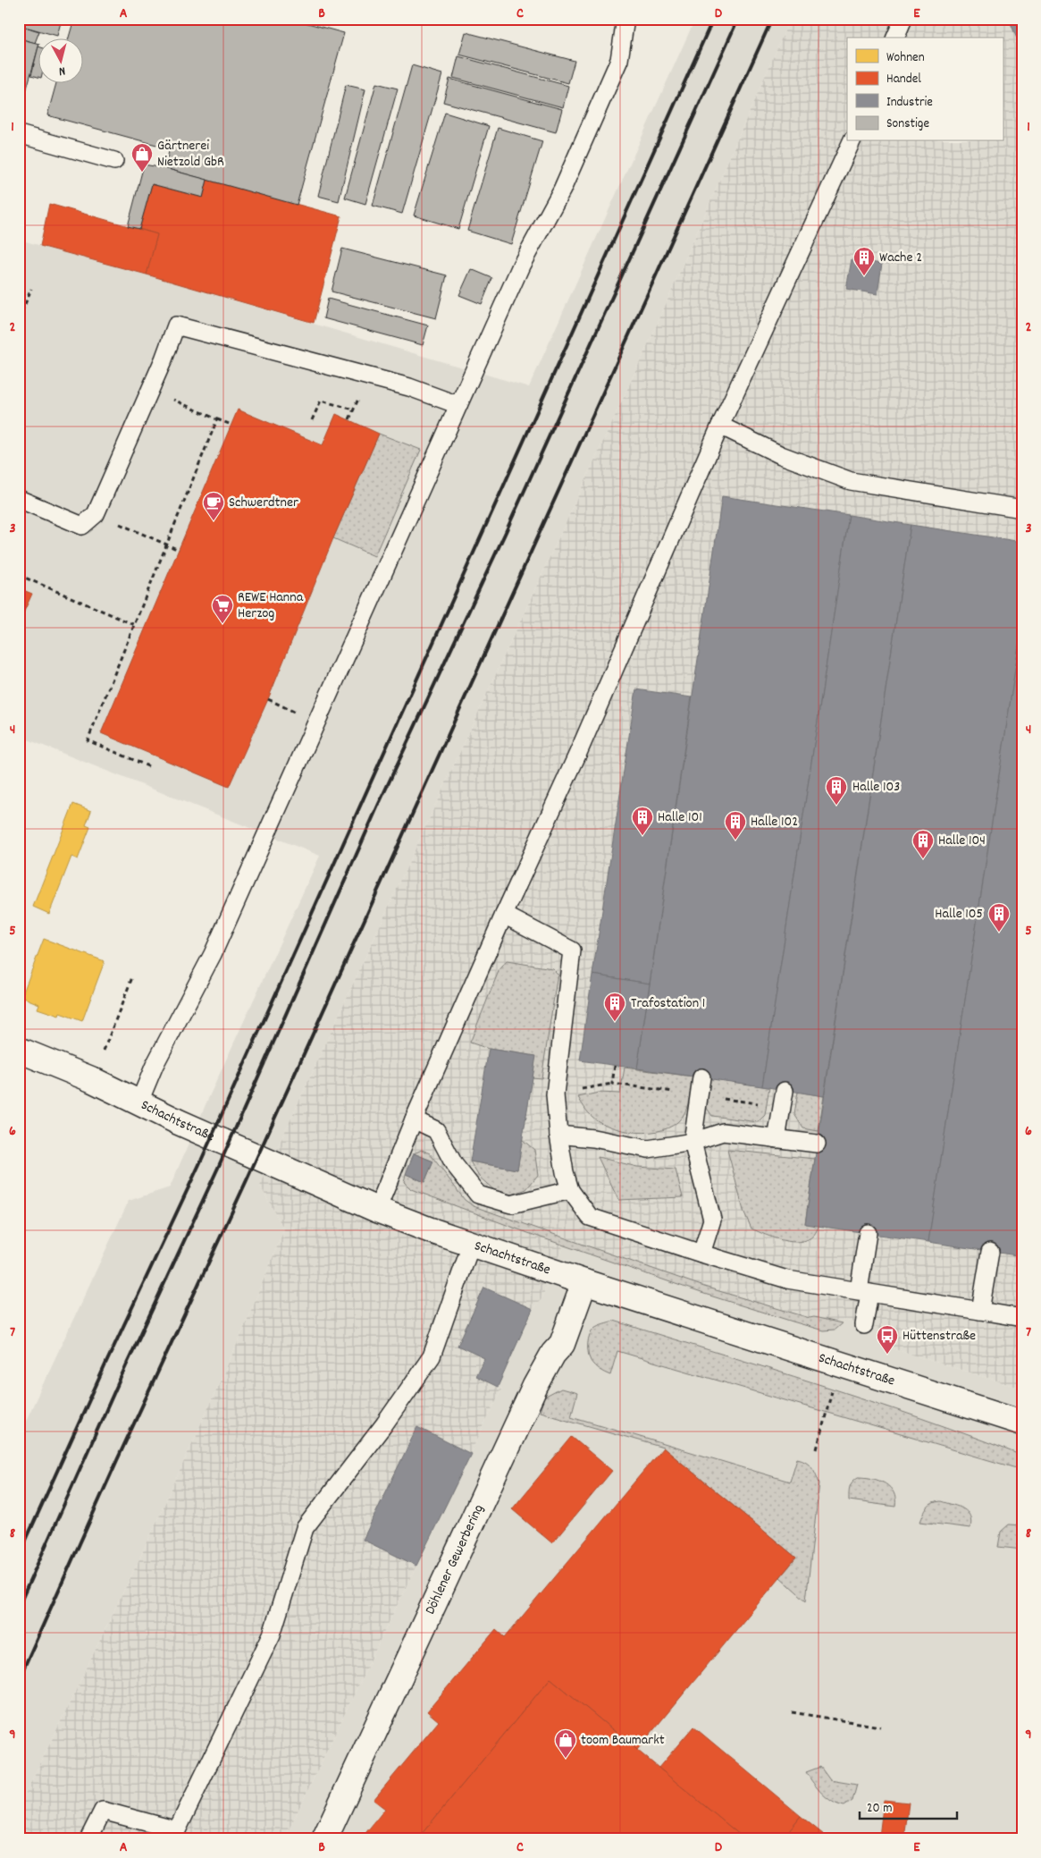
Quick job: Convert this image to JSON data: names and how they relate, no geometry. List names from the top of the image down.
{
  "streets": {
    "street": ["Schachtstraße", "Döhlener Gewerbering"]
  },
  "crossings": [
    ["Schachtstraße", "Döhlener Gewerbering"]
  ],
  "places": {
    "shop": ["Gärtnerei Nietzold GbR", "toom Baumarkt"],
    "building": [
      "Wache 2",
      "Halle 103",
      "Halle 101",
      "Halle 102",
      "Halle 104",
      "Halle 105",
      "Trafostation 1"
    ],
    "cafe": ["Schwerdtner"],
    "supermarket": ["REWE Hanna Herzog"],
    "bus stop": ["Hüttenstraße"]
  },
  "legend": [
    "Wohnen",
    "Handel",
    "Industrie",
    "Sonstige"
  ],
  "scale_bar": "20 m",
  "north": "bottom",
  "grid": {
    "columns": [
      "A",
      "B",
      "C",
      "D",
      "E"
    ],
    "rows": [
      "1",
      "2",
      "3",
      "4",
      "5",
      "6",
      "7",
      "8",
      "9"
    ]
  }
}
